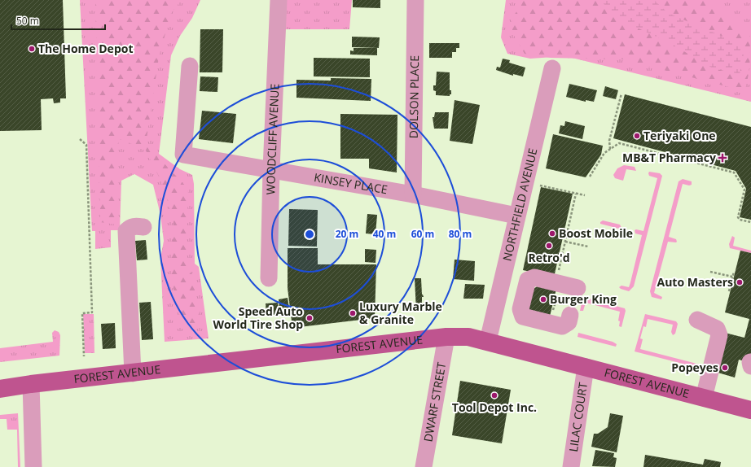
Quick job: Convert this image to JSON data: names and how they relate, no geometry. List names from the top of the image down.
{
  "streets": {
    "main road": ["FOREST AVENUE"],
    "street": [
      "DOLSON PLACE",
      "WOODCLIFF AVENUE",
      "KINSEY PLACE",
      "NORTHFIELD AVENUE",
      "DWARF STREET",
      "LILAC COURT"
    ]
  },
  "crossings": [
    ["DOLSON PLACE", "KINSEY PLACE"],
    ["WOODCLIFF AVENUE", "KINSEY PLACE"],
    ["KINSEY PLACE", "NORTHFIELD AVENUE"],
    ["NORTHFIELD AVENUE", "FOREST AVENUE"],
    ["FOREST AVENUE", "DWARF STREET"],
    ["FOREST AVENUE", "LILAC COURT"]
  ],
  "places": {
    "other": [
      "The Home Depot",
      "Teriyaki One",
      "Boost Mobile",
      "Retro'd",
      "Auto Masters",
      "Burger King",
      "Luxury Marble & Granite",
      "Speed Auto World Tire Shop",
      "Popeyes",
      "Tool Depot Inc."
    ],
    "health": ["MB&T Pharmacy"]
  },
  "scale_bar": "50 m",
  "rings": [
    "20 m",
    "40 m",
    "60 m",
    "80 m"
  ]
}
